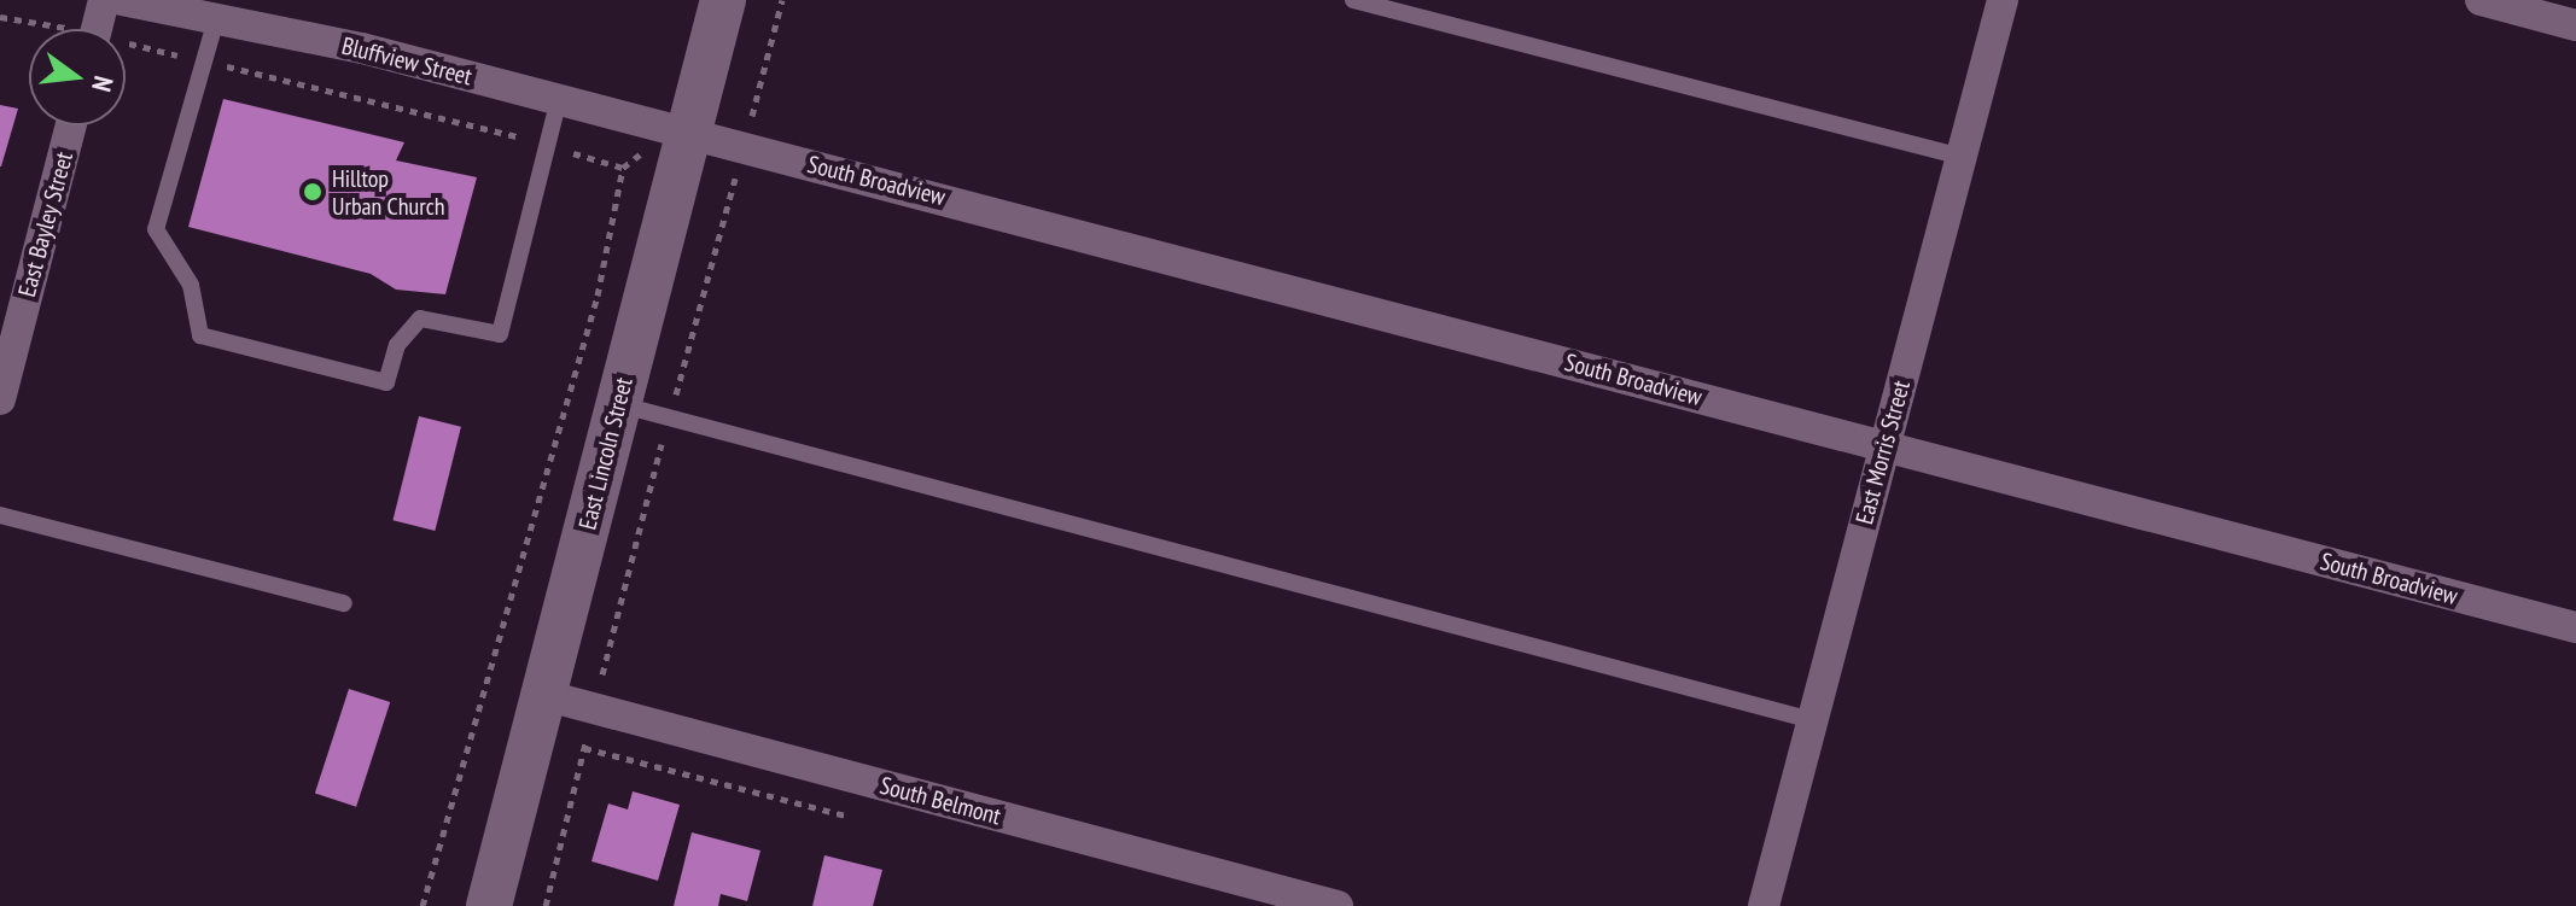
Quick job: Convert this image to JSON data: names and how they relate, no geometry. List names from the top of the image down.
{
  "streets": {
    "street": [
      "Bluffview Street",
      "South Broadview",
      "East Bayley Street",
      "East Morris Street",
      "East Lincoln Street",
      "South Belmont"
    ]
  },
  "crossings": [
    ["Bluffview Street", "South Broadview"],
    ["Bluffview Street", "East Lincoln Street"],
    ["South Broadview", "East Morris Street"],
    ["South Broadview", "East Lincoln Street"],
    ["East Lincoln Street", "South Belmont"]
  ],
  "places": ["Hilltop Urban Church"],
  "north": "right"
}
